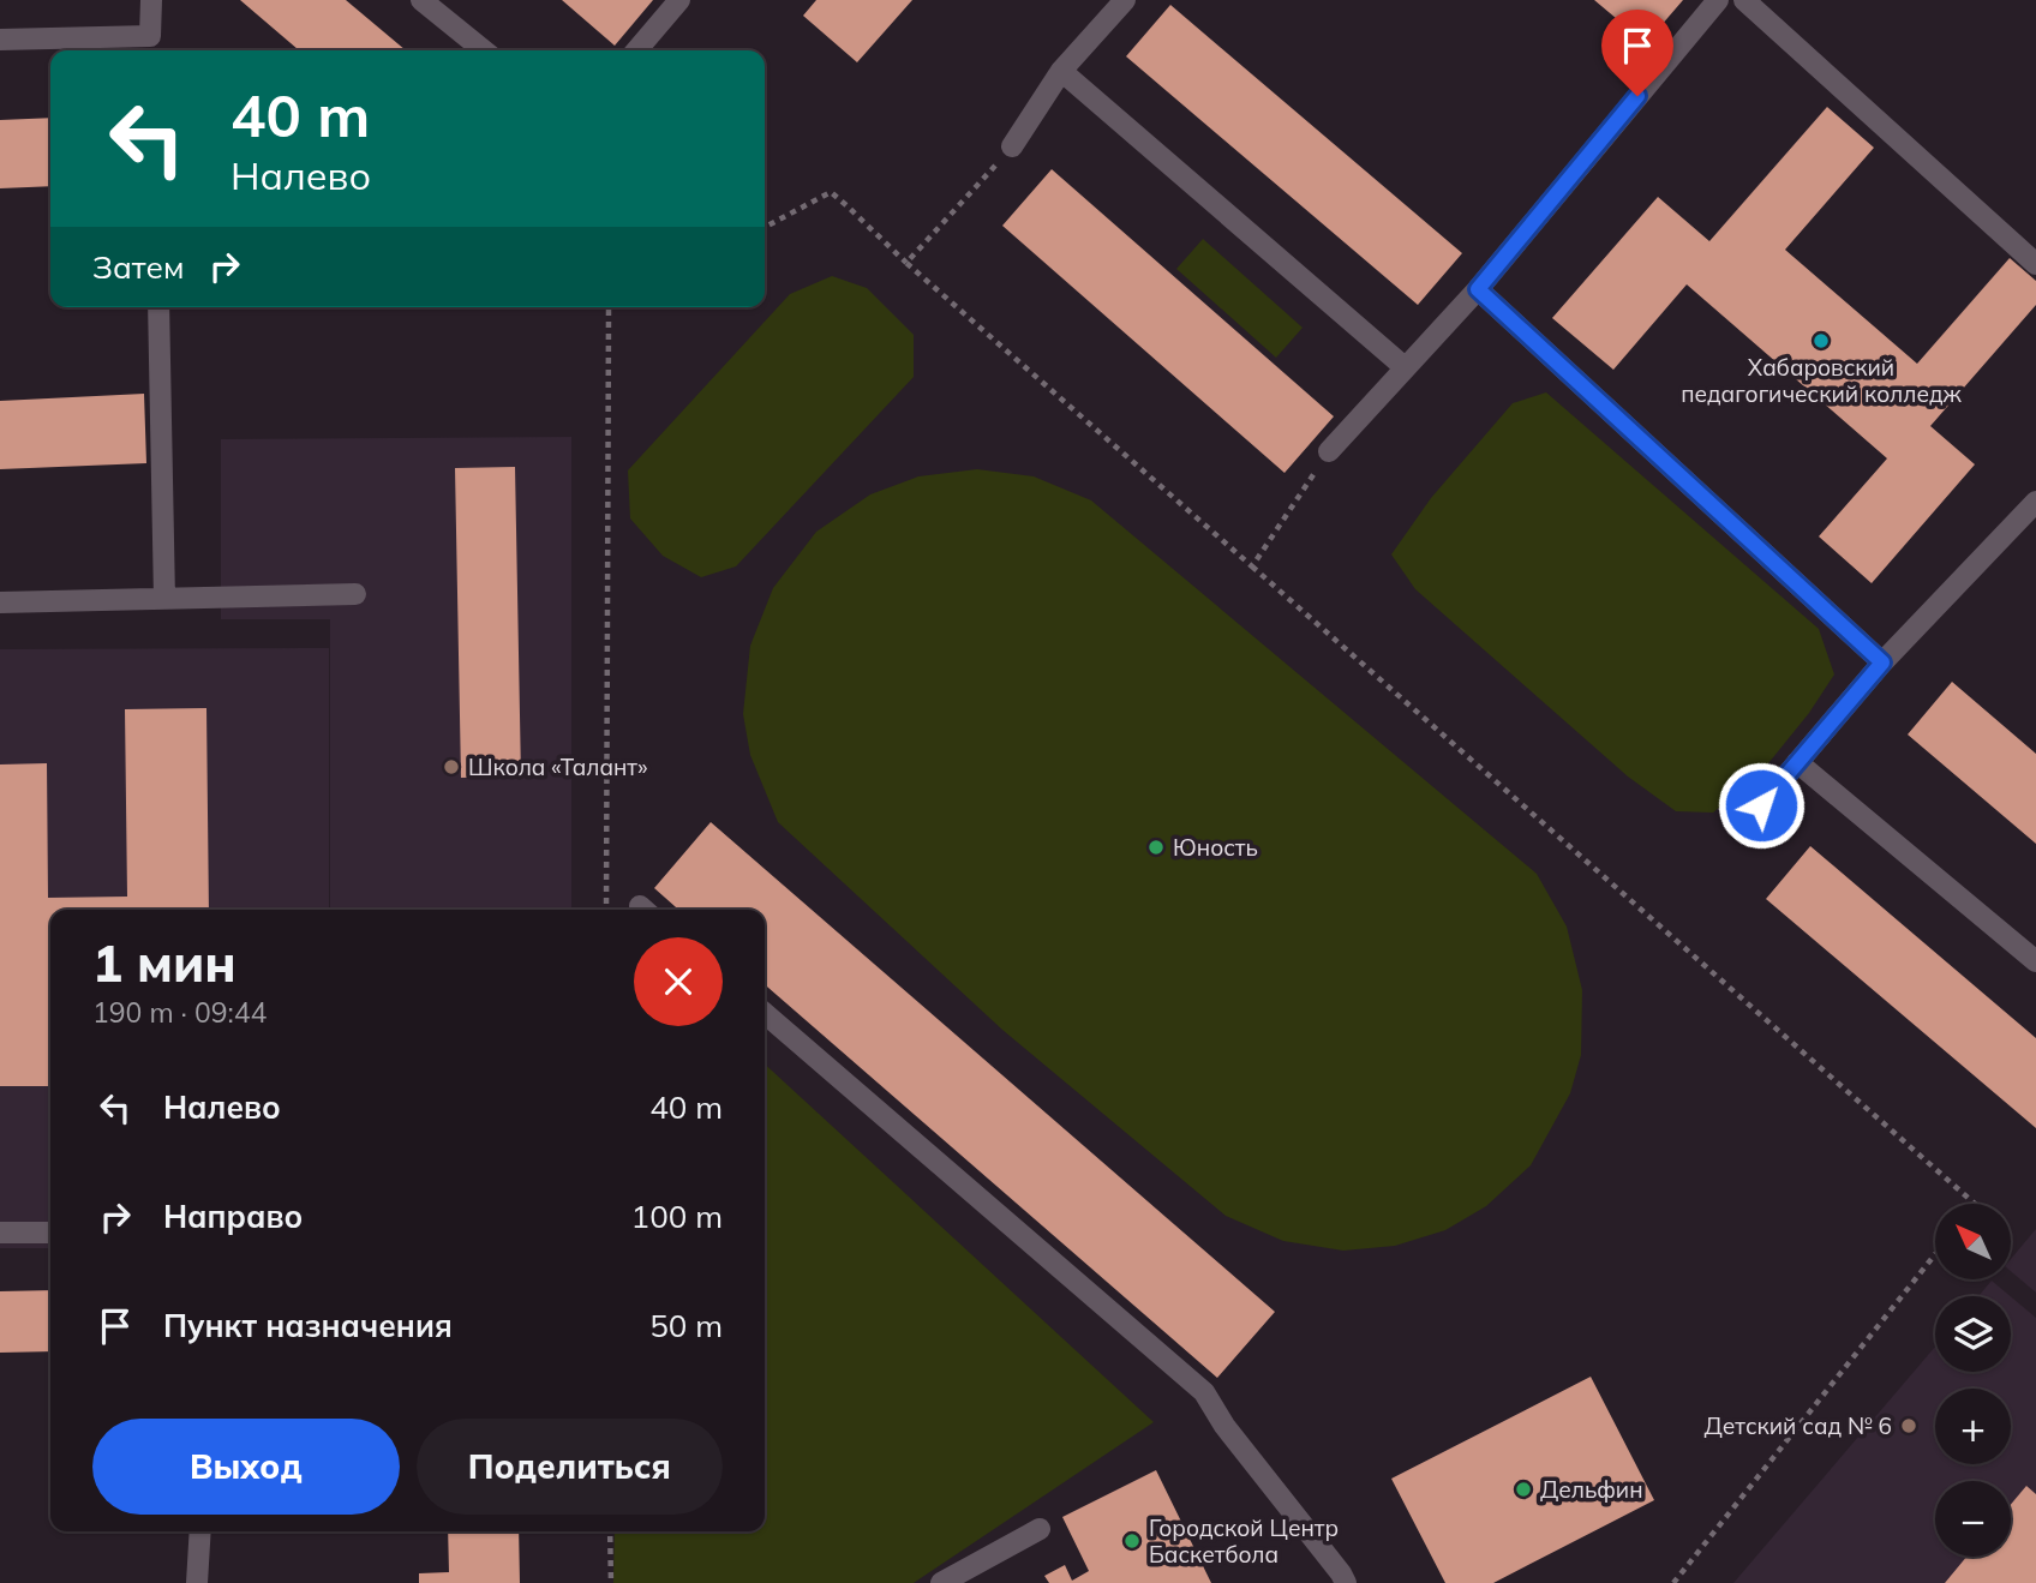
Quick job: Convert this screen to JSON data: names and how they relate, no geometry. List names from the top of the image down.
{
  "places": [
    "Хабаровский педагогический колледж",
    "Школа «Талант»",
    "Юность",
    "Детский сад № 6",
    "Дельфин",
    "Городской Центр Баскетбола"
  ],
  "north": "top left",
  "page": {
    "turn": ["40 m", "Налево"],
    "then": "Затем",
    "heading": ["1 мин", "190 m · 09:44"],
    "list": [
      {
        "name": "Налево",
        "value": "40 m"
      },
      {
        "name": "Направо",
        "value": "100 m"
      },
      {
        "name": "Пункт назначения",
        "value": "50 m"
      }
    ],
    "map_buttons": ["+", "−"],
    "buttons": ["Выход", "Поделиться"]
  }
}
